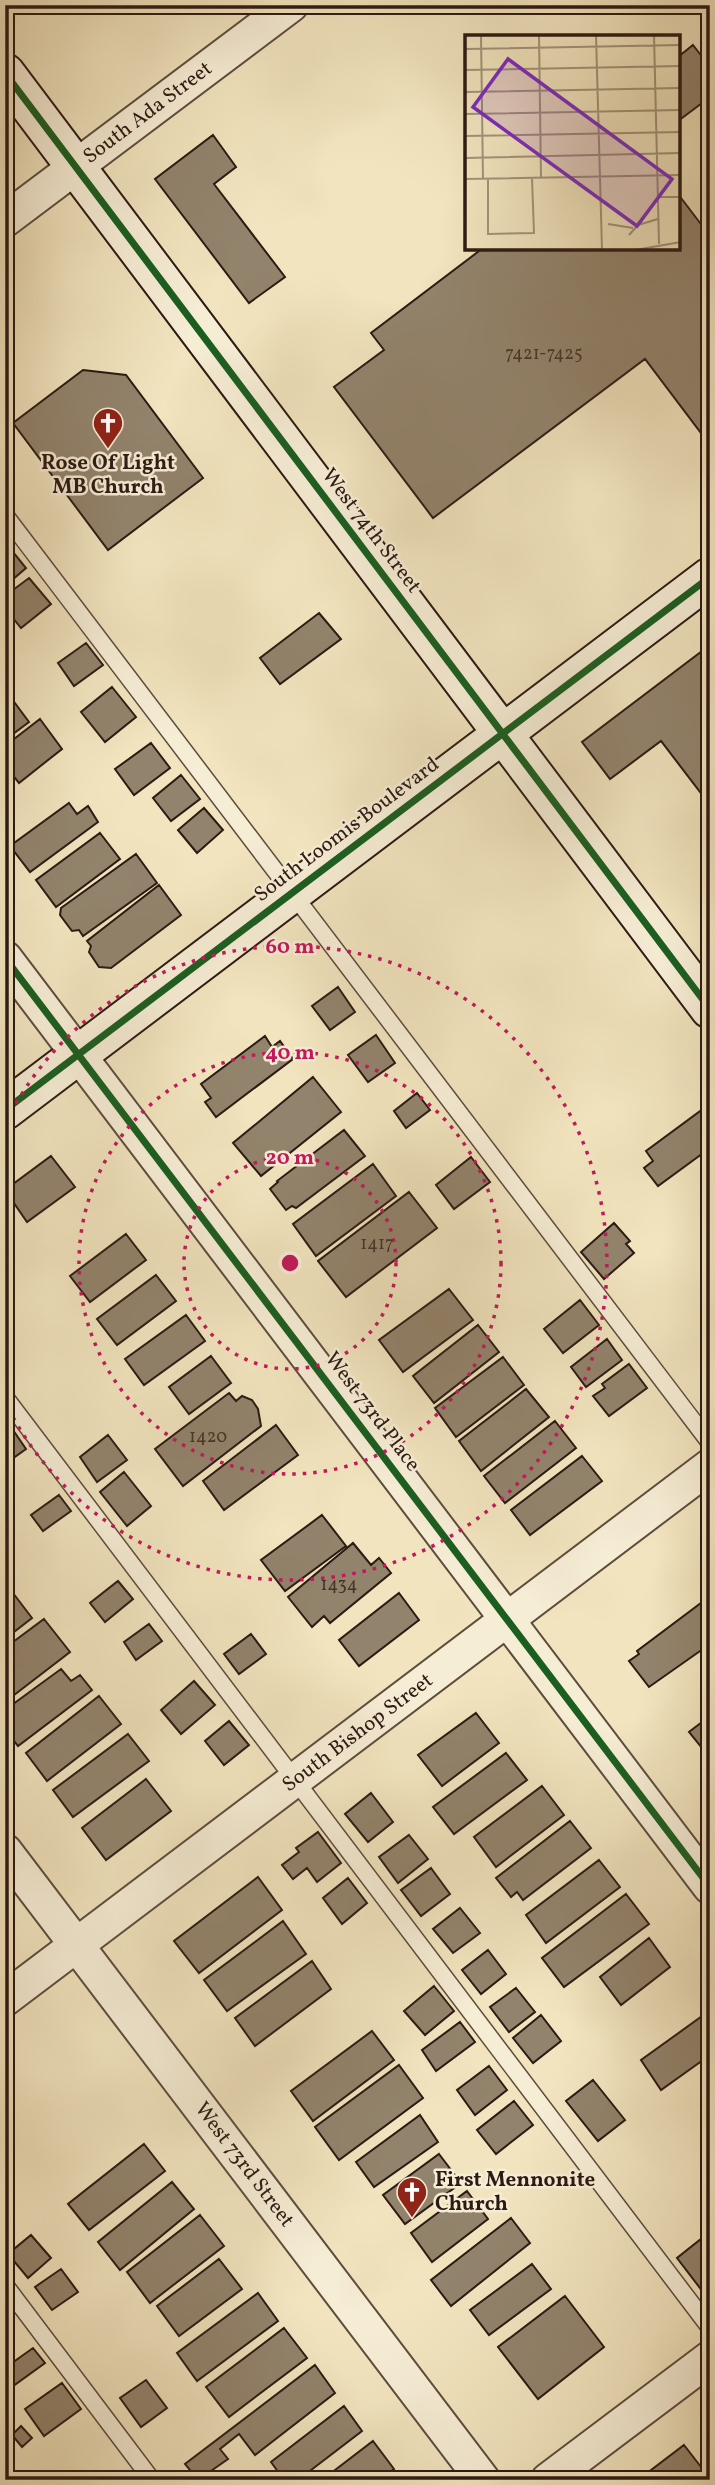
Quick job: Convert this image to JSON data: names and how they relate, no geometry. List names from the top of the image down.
{
  "streets": {
    "street": [
      "South Ada Street",
      "West 74th Street",
      "South Loomis Boulevard",
      "West 73rd Place",
      "South Bishop Street",
      "West 73rd Street"
    ]
  },
  "crossings": [
    ["South Ada Street", "West 74th Street"],
    ["West 74th Street", "South Loomis Boulevard"],
    ["South Loomis Boulevard", "West 73rd Place"],
    ["West 73rd Place", "South Bishop Street"],
    ["South Bishop Street", "West 73rd Street"]
  ],
  "places": {
    "church": ["Rose Of Light MB Church", "First Mennonite Church"]
  },
  "house_numbers": [
    "7421-7425",
    "1417",
    "1420",
    "1434"
  ],
  "rings": ["60 m", "40 m", "20 m"]
}
